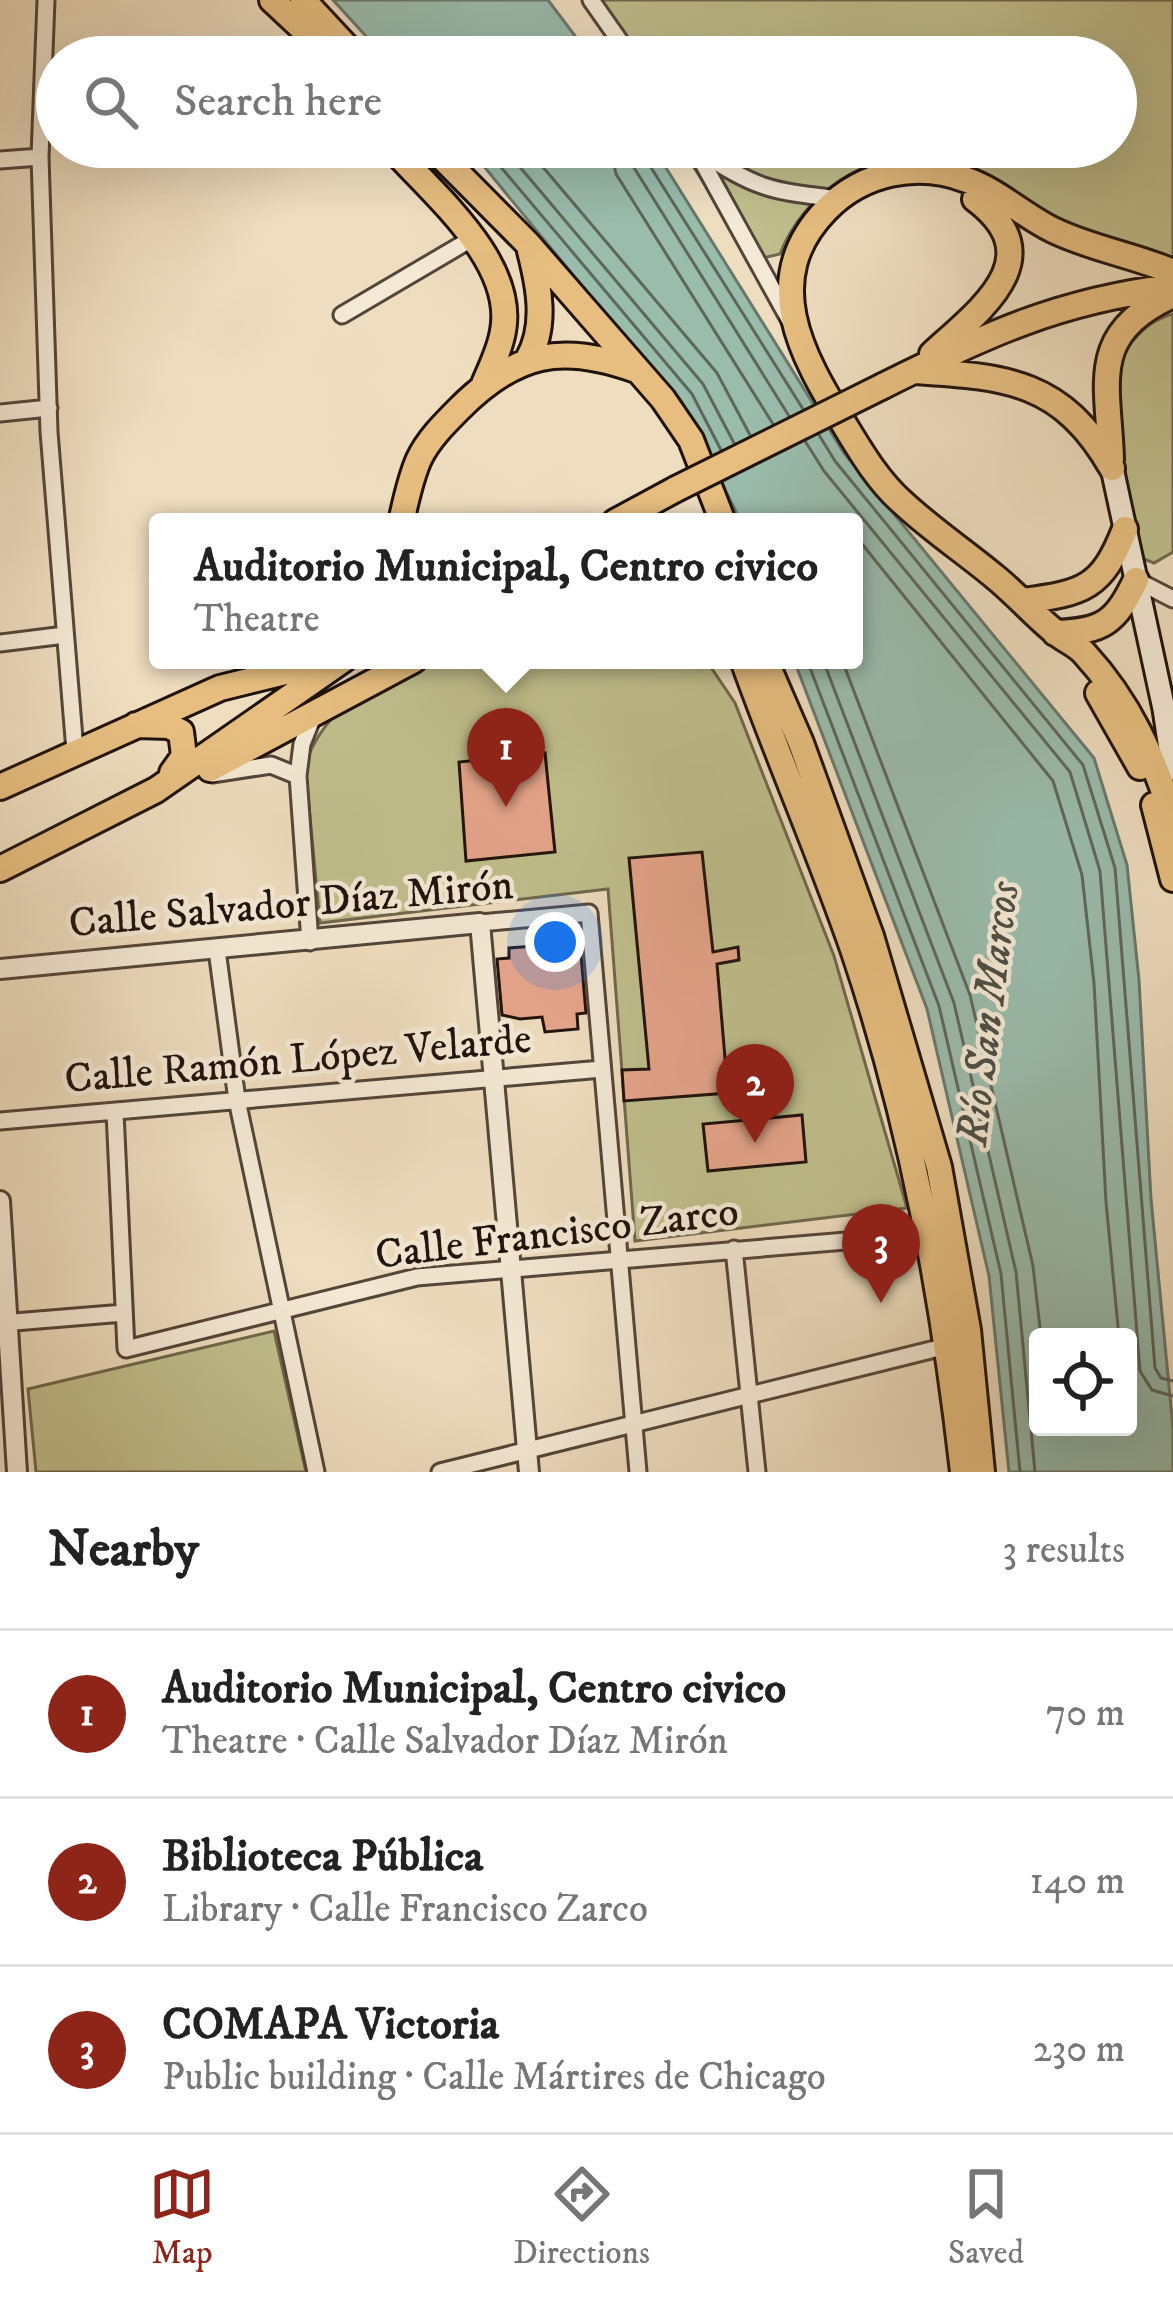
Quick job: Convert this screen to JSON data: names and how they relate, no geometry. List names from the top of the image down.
{
  "streets": {
    "street": ["Calle Salvador Díaz Mirón", "Calle Ramón López Velarde", "Calle Francisco Zarco"]
  },
  "crossings": [
    ["Calle Salvador Díaz Mirón", "Calle Ramón López Velarde"]
  ],
  "water": ["Río San Marcos"],
  "page": {
    "search": "Search here",
    "popup": ["Auditorio Municipal, Centro civico", "Theatre"],
    "pins": ["1", "2", "3"],
    "heading": ["Nearby", "3 results"],
    "list": [
      {
        "mark": "1",
        "name": "Auditorio Municipal, Centro civico",
        "note": "Theatre · Calle Salvador Díaz Mirón",
        "value": "70 m"
      },
      {
        "mark": "2",
        "name": "Biblioteca Pública",
        "note": "Library · Calle Francisco Zarco",
        "value": "140 m"
      },
      {
        "mark": "3",
        "name": "COMAPA Victoria",
        "note": "Public building · Calle Mártires de Chicago",
        "value": "230 m"
      }
    ],
    "nav": ["Map", "Directions", "Saved"]
  }
}
